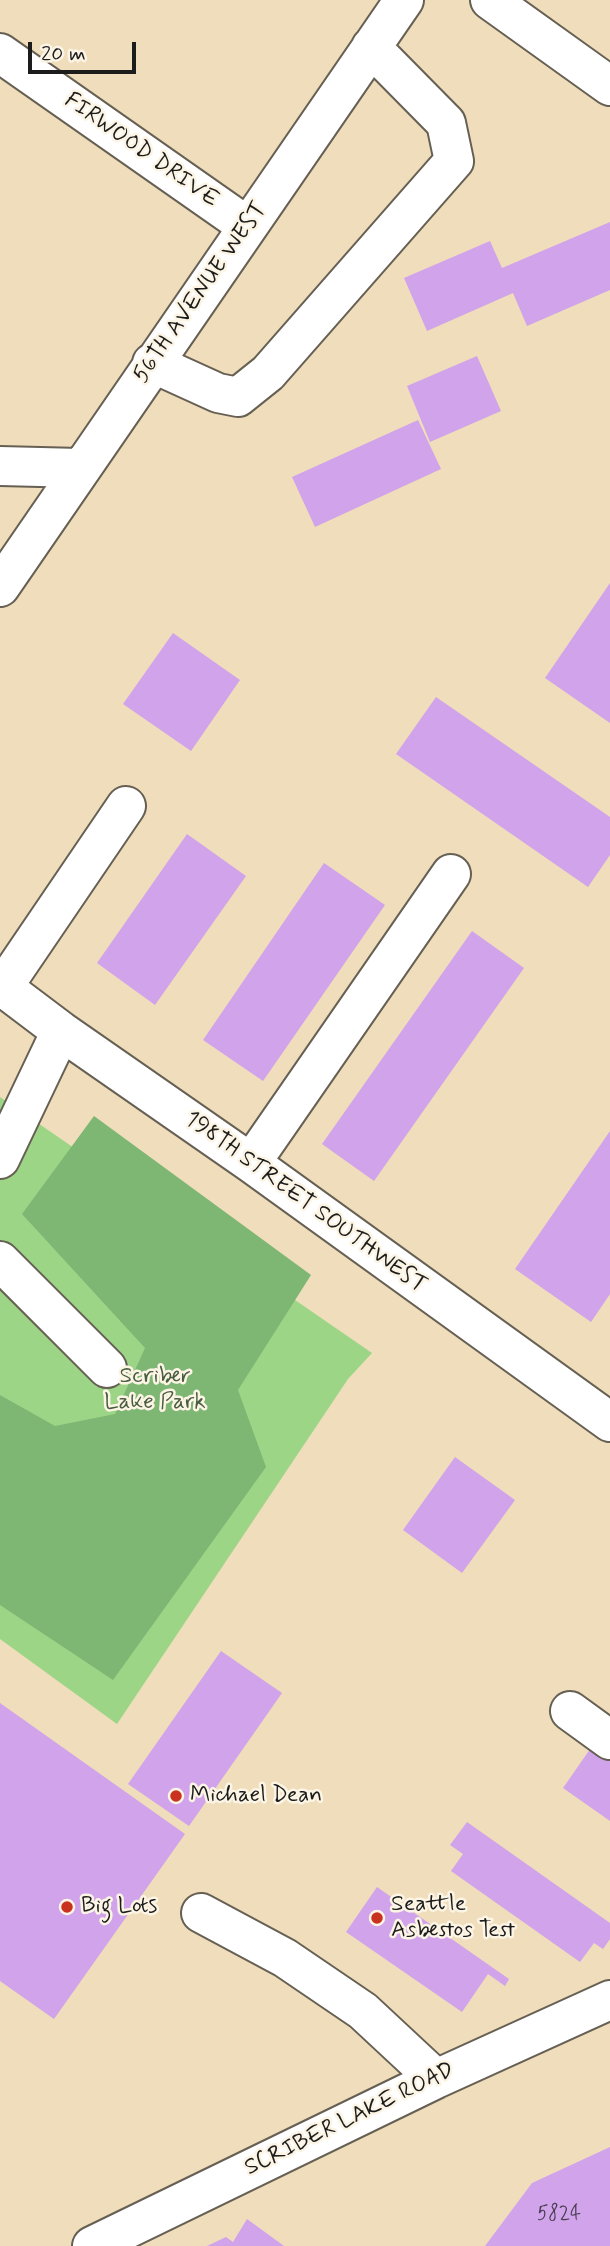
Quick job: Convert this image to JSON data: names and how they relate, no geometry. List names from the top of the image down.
{
  "streets": {
    "street": [
      "FIRWOOD DRIVE",
      "56TH AVENUE WEST",
      "198TH STREET SOUTHWEST",
      "SCRIBER LAKE ROAD"
    ]
  },
  "crossings": [
    ["FIRWOOD DRIVE", "56TH AVENUE WEST"]
  ],
  "parks": ["Scriber Lake Park"],
  "places": ["Michael Dean", "Big Lots", "Seattle Asbestos Test"],
  "house_numbers": ["5824"],
  "scale_bar": "20 m"
}
